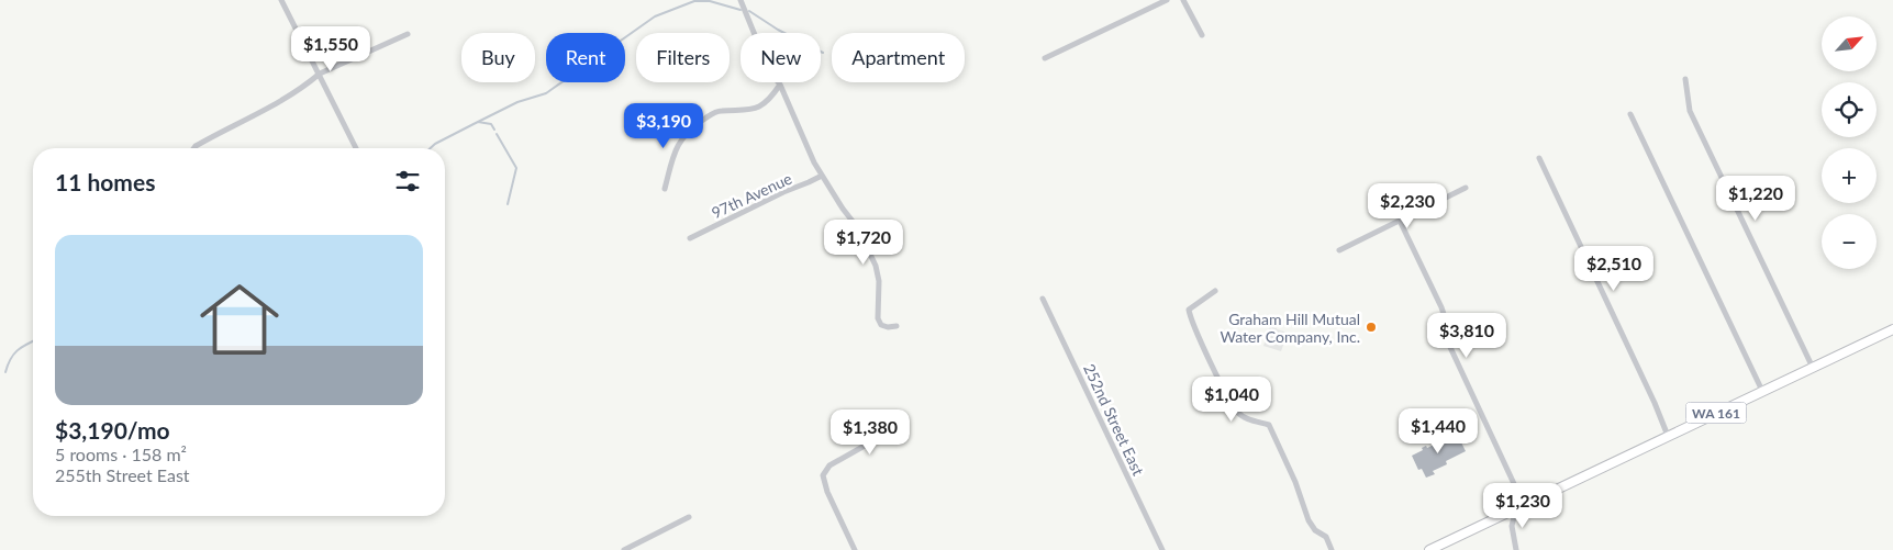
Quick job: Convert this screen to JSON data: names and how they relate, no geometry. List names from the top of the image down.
{
  "streets": {
    "main road": ["WA 161"],
    "street": ["97th Avenue", "252nd Street East"]
  },
  "places": ["Graham Hill Mutual Water Company, Inc."],
  "north": "top right",
  "page": {
    "map_buttons": ["+", "−"],
    "price": [
      "$1,550",
      "$3,190",
      "$1,220",
      "$2,230",
      "$1,720",
      "$2,510",
      "$3,810",
      "$1,040",
      "$1,440",
      "$1,380",
      "$1,230"
    ],
    "chip": [
      "Buy",
      "Rent",
      "Filters",
      "New",
      "Apartment"
    ],
    "heading": "11 homes",
    "list": [
      {
        "name": "$3,190/mo",
        "note": "5 rooms · 158 m² · 255th Street East"
      }
    ]
  }
}
